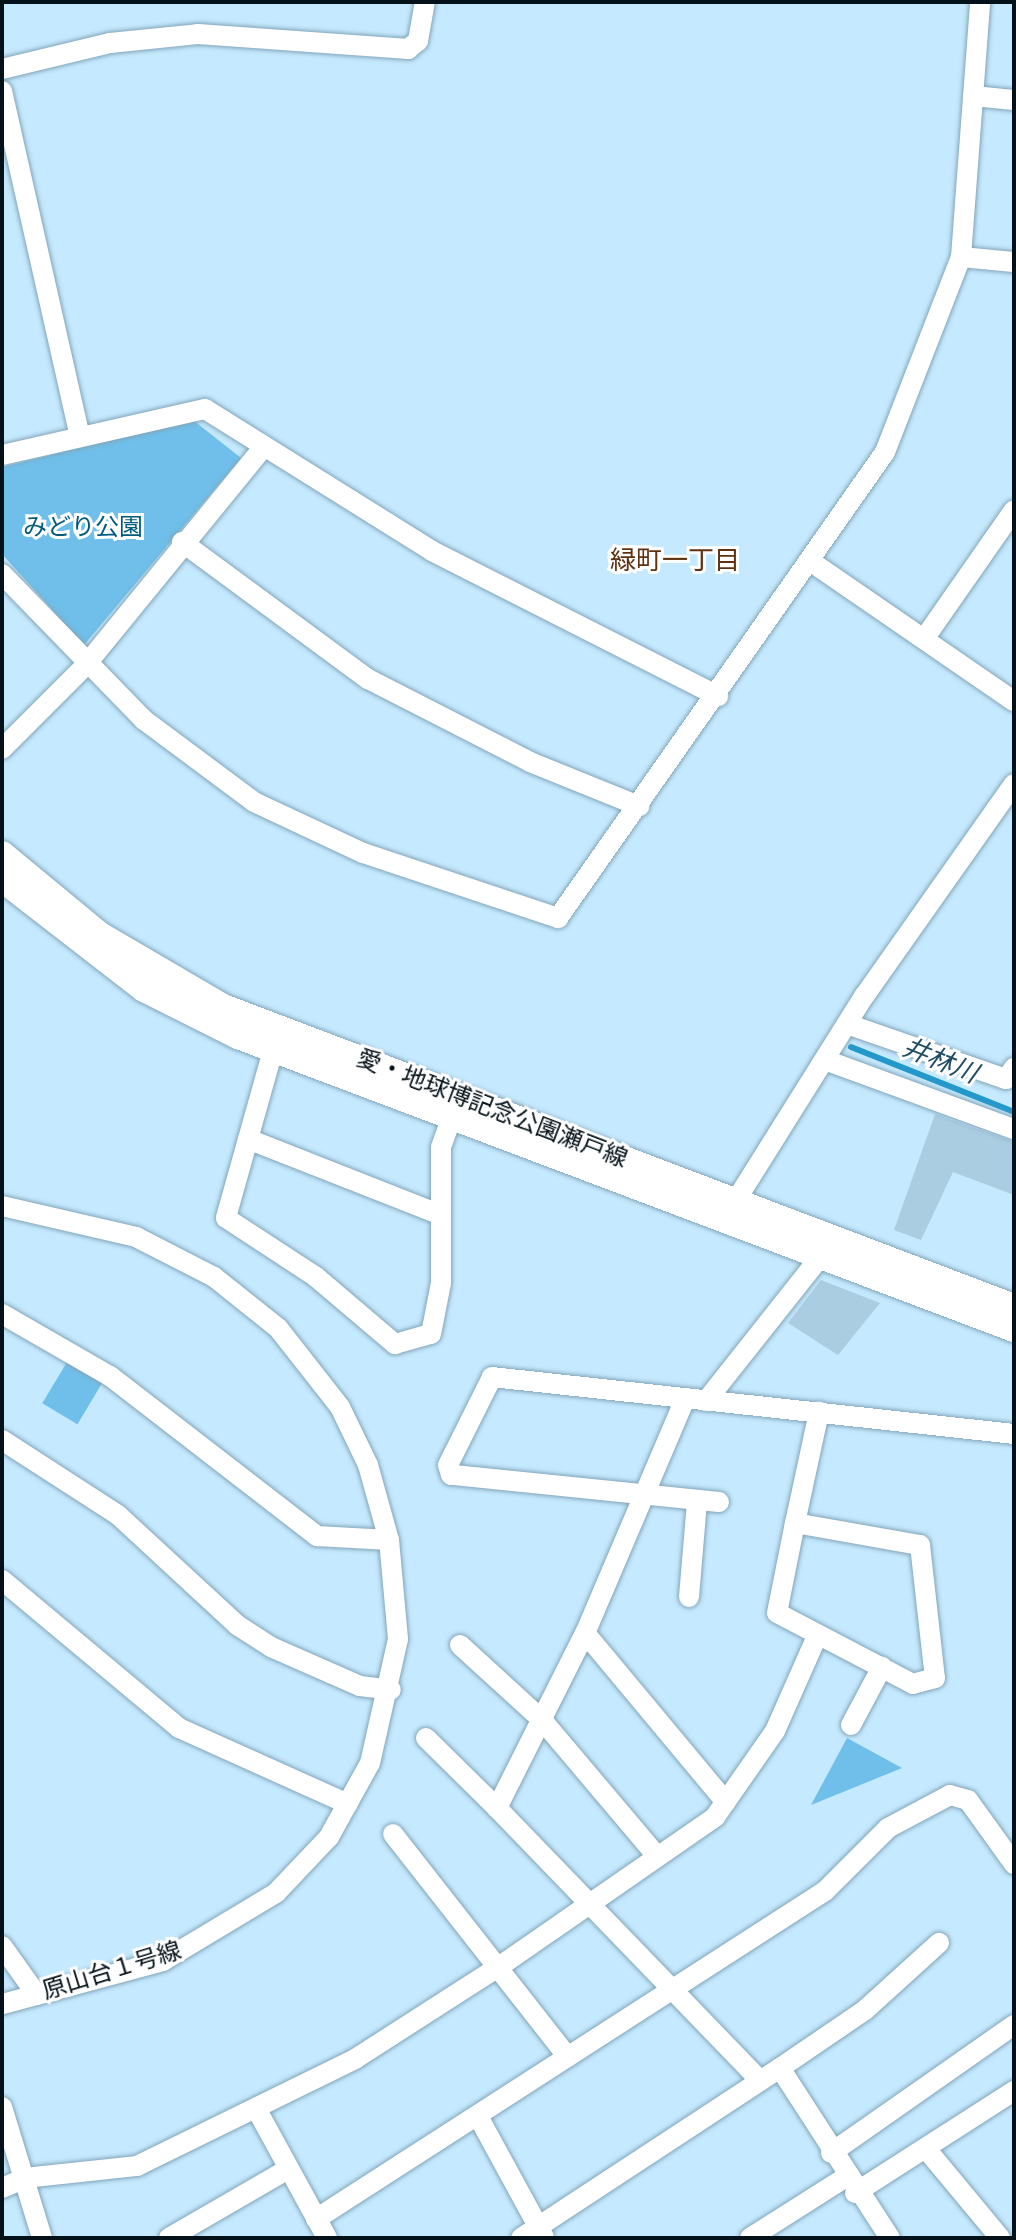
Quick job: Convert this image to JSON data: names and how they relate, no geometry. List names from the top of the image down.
{
  "streets": {
    "main road": ["愛・地球博記念公園瀬戸線"],
    "street": ["原山台１号線"]
  },
  "districts": ["緑町一丁目"],
  "water": ["井林川"],
  "parks": ["みどり公園"]
}
